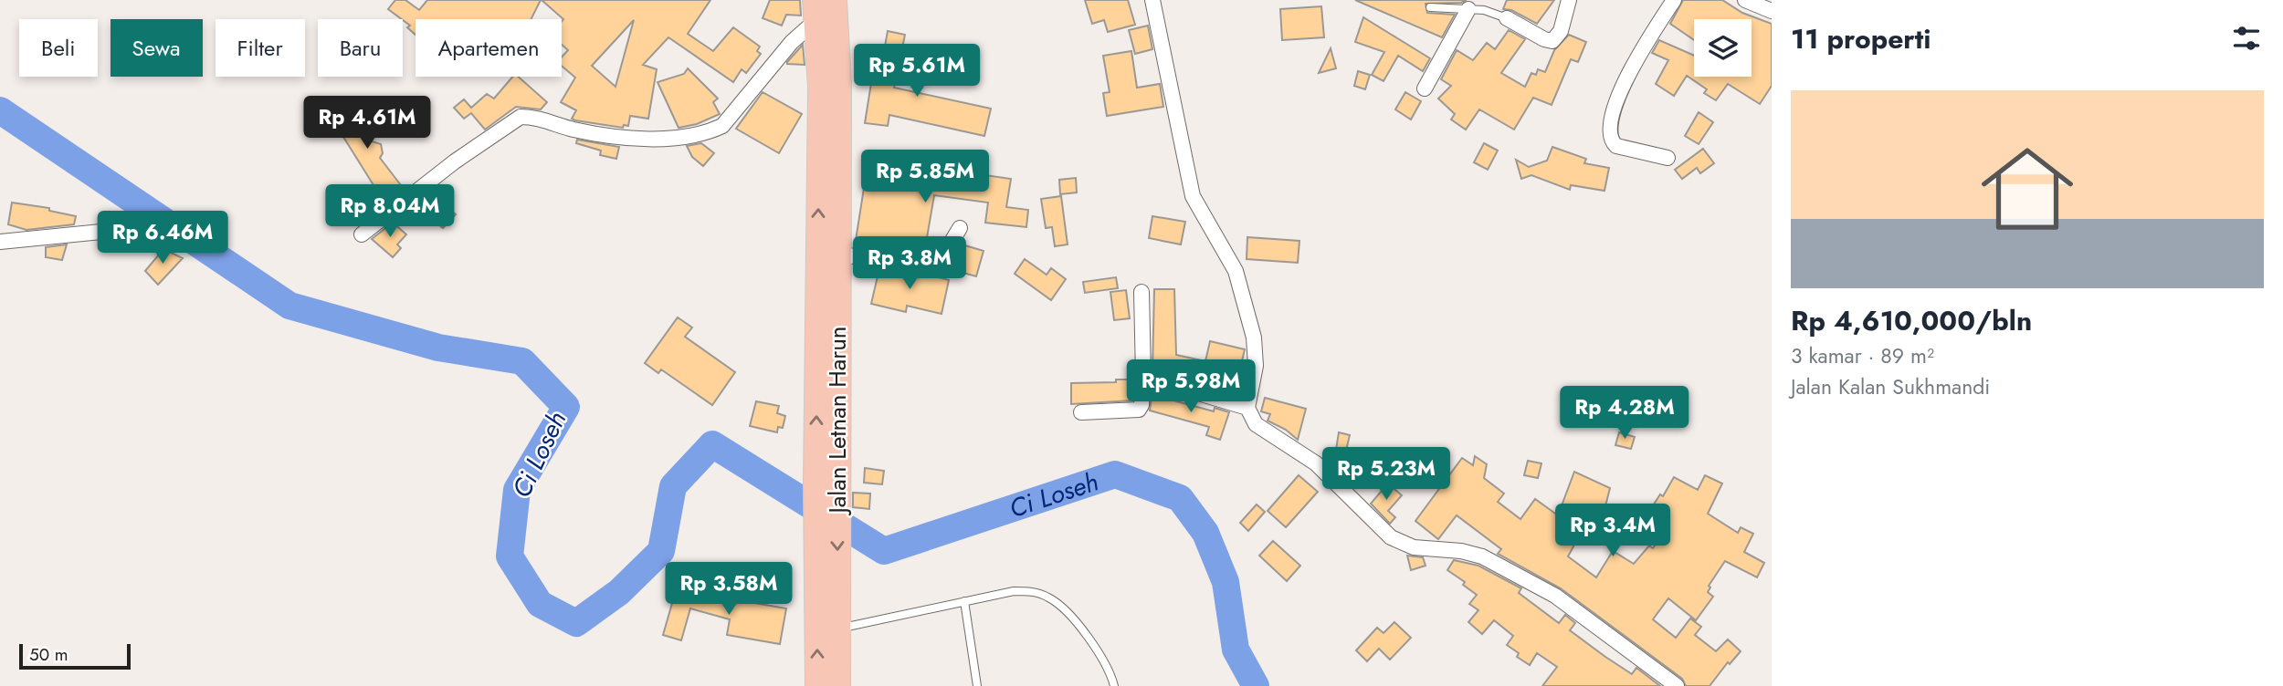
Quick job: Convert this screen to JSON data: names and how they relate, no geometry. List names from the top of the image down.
{
  "streets": {
    "main road": ["Jalan Letnan Harun"]
  },
  "water": ["Ci Loseh"],
  "scale_bar": "50 m",
  "page": {
    "heading": "11 properti",
    "chip": [
      "Beli",
      "Sewa",
      "Filter",
      "Baru",
      "Apartemen"
    ],
    "price": [
      "Rp 5.61M",
      "Rp 4.61M",
      "Rp 5.85M",
      "Rp 8.04M",
      "Rp 6.46M",
      "Rp 3.8M",
      "Rp 5.98M",
      "Rp 4.28M",
      "Rp 5.23M",
      "Rp 3.4M",
      "Rp 3.58M"
    ],
    "list": [
      {
        "name": "Rp 4,610,000/bln",
        "note": "3 kamar · 89 m² · Jalan Kalan Sukhmandi"
      }
    ],
    "scale": "50 m"
  }
}
